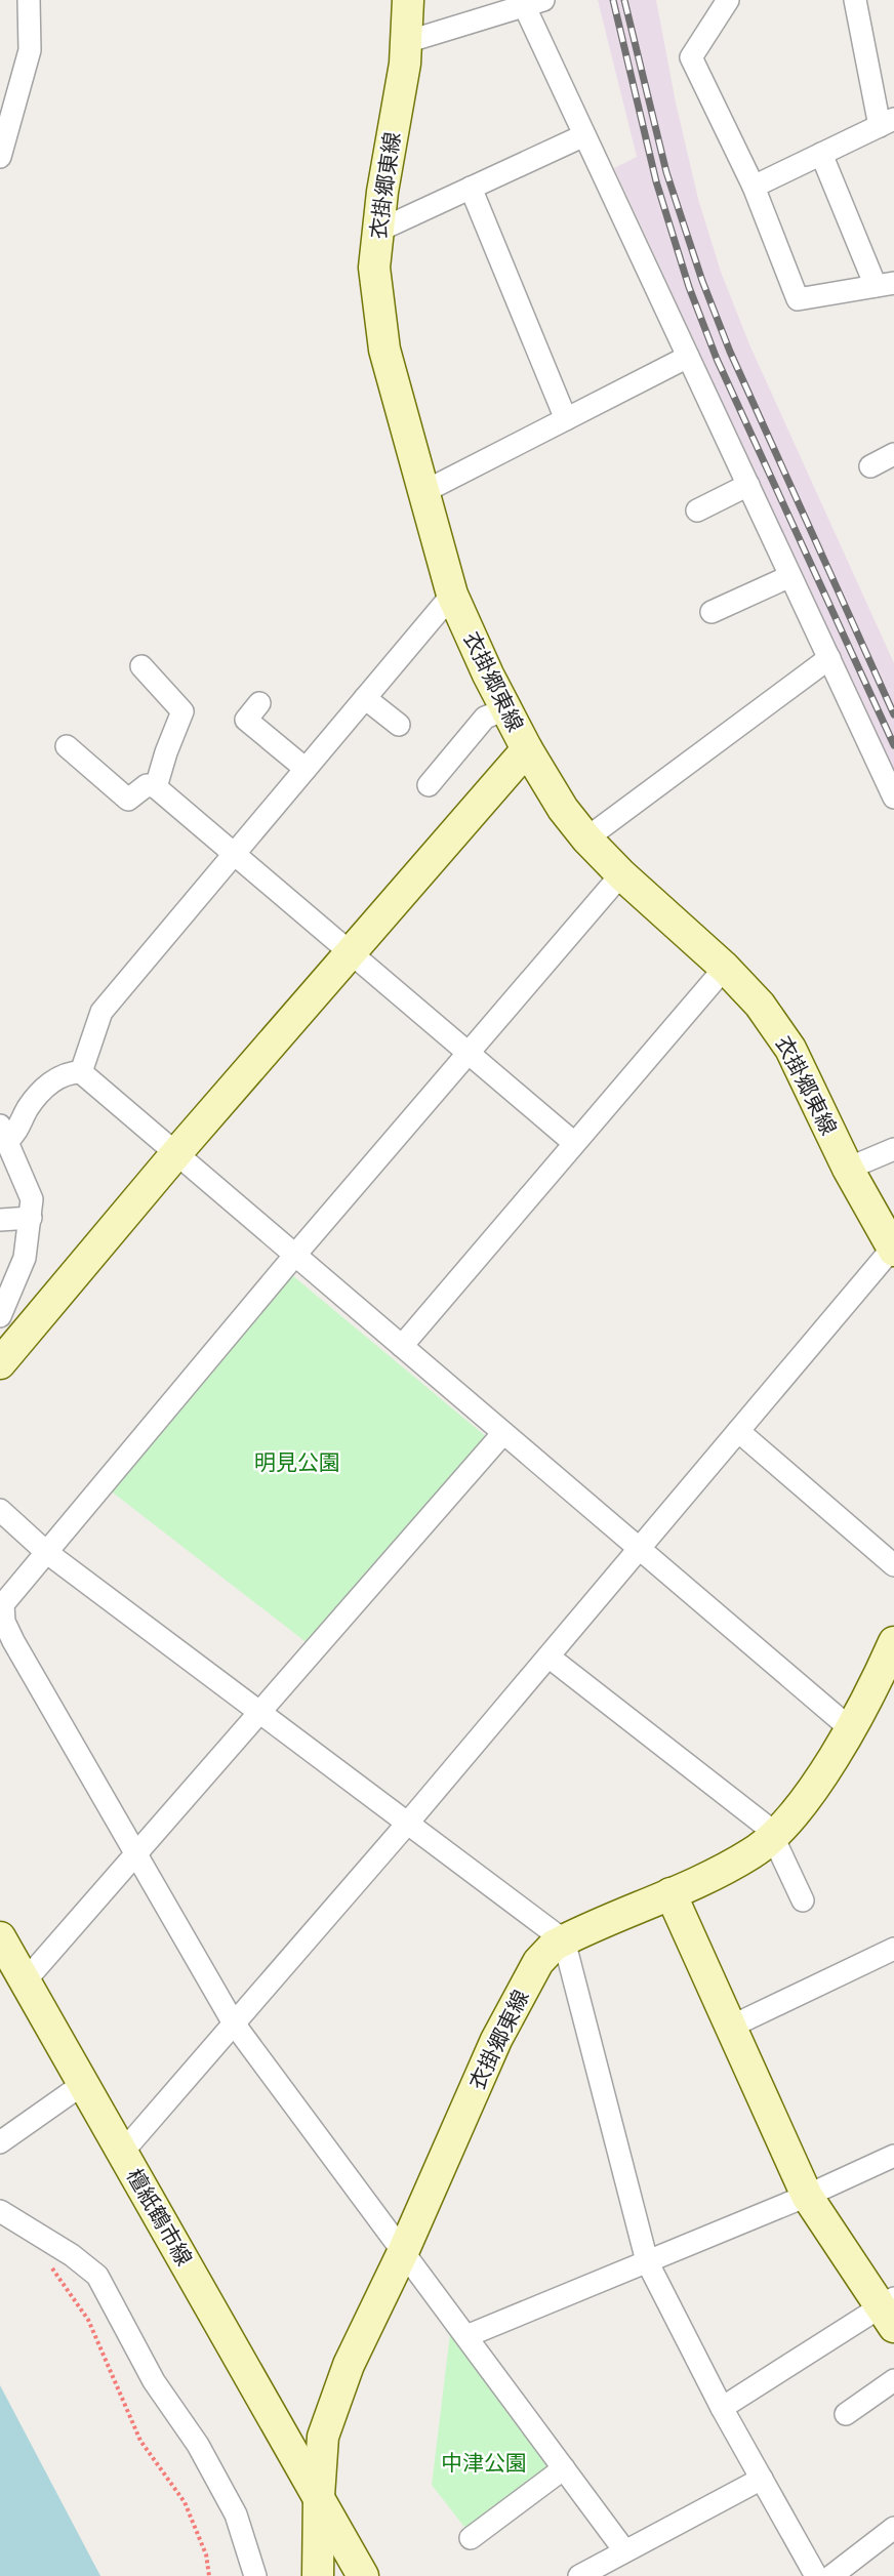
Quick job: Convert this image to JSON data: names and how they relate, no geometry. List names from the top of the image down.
{
  "streets": {
    "main road": ["衣掛郷東線", "檀紙鶴市線"]
  },
  "crossings": [
    ["衣掛郷東線", "檀紙鶴市線"]
  ],
  "parks": ["明見公園", "中津公園"]
}
